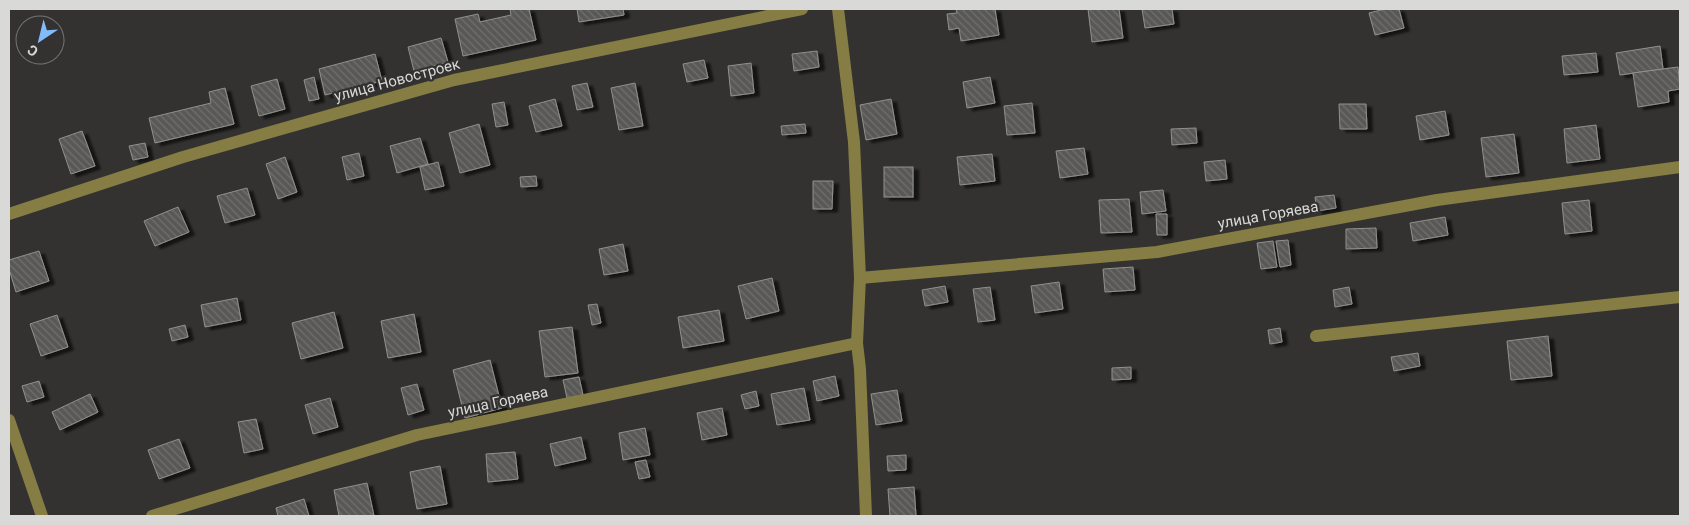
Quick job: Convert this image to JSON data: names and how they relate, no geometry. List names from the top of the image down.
{
  "streets": {
    "street": ["улица Новостроек", "улица Горяева"]
  },
  "north": "bottom left"
}
